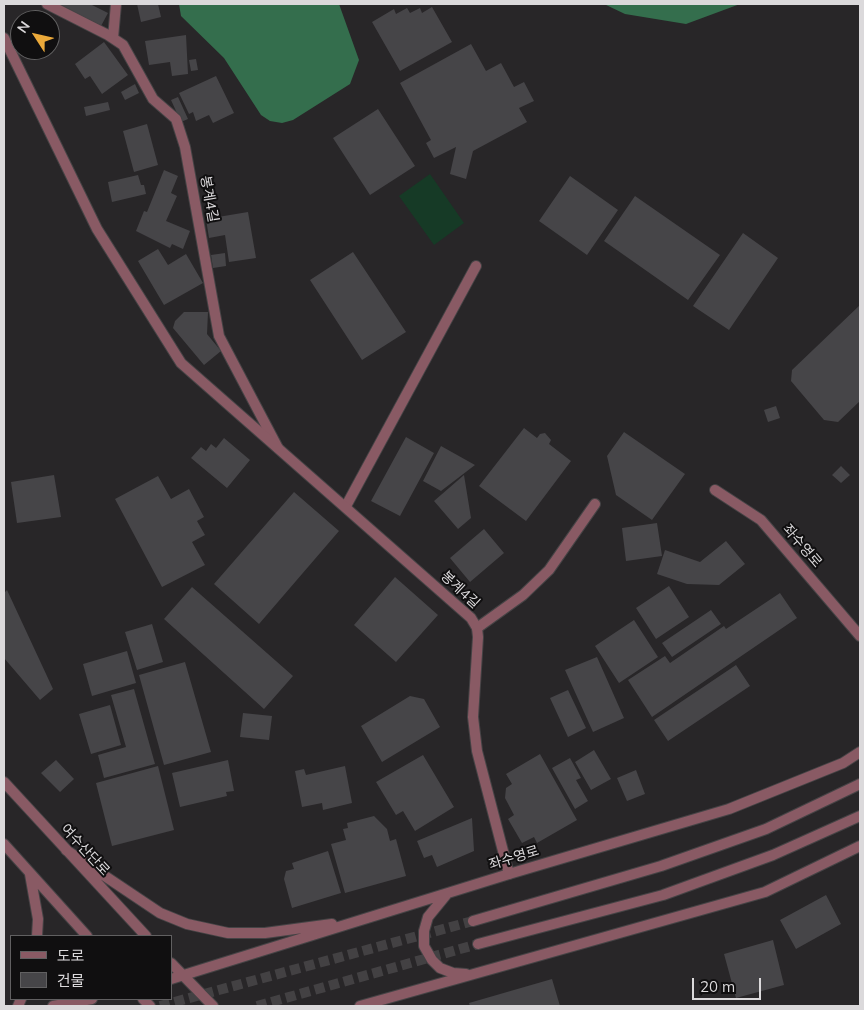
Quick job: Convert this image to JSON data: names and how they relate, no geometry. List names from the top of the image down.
{
  "streets": {
    "street": ["봉계4길", "좌수영로", "여수산단로"]
  },
  "crossings": [
    ["봉계4길", "좌수영로"]
  ],
  "legend": ["도로", "건물"],
  "scale_bar": "20 m",
  "north": "top left"
}
